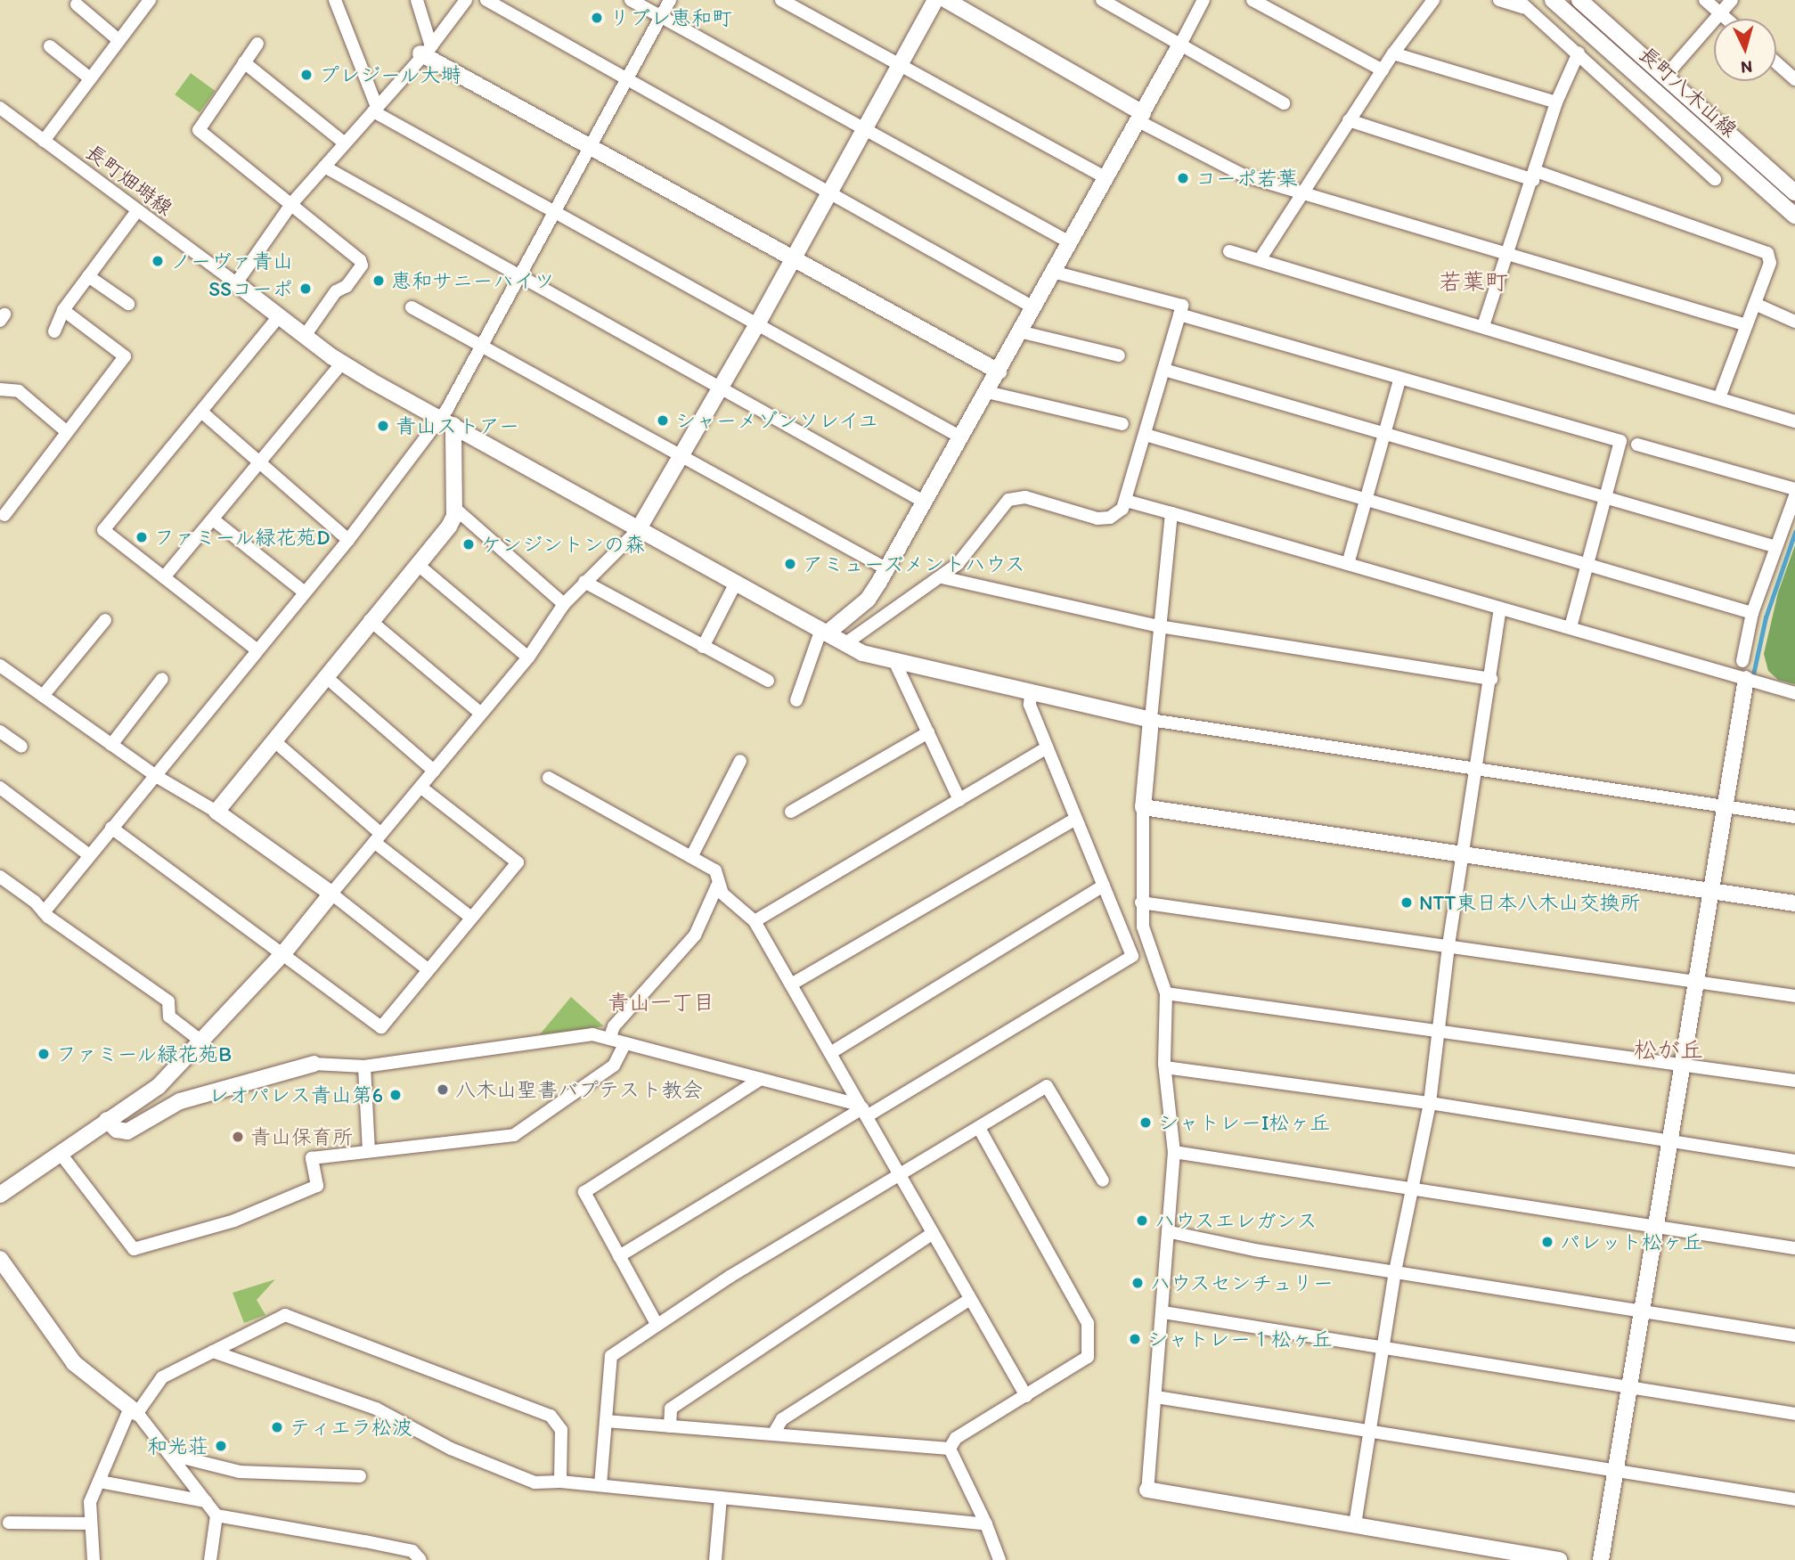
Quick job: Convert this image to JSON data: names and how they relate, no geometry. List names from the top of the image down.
{
  "streets": {
    "street": ["長町八木山線", "長町畑塒線"]
  },
  "districts": ["若葉町", "青山一丁目", "松が丘"],
  "places": [
    "リブレ恵和町",
    "プレジール大塒",
    "コーポ若葉",
    "ノーヴァ青山",
    "恵和サニーハイツ",
    "SSコーポ",
    "シャーメゾンソレイユ",
    "青山ストアー",
    "ファミール緑花苑D",
    "ケンジントンの森",
    "アミューズメントハウス",
    "NTT東日本八木山交換所",
    "ファミール緑花苑B",
    "八木山聖書バプテスト教会",
    "レオパレス青山第6",
    "シャトレーI松ヶ丘",
    "青山保育所",
    "ハウスエレガンス",
    "パレット松ヶ丘",
    "ハウスセンチュリー",
    "シャトレー１松ヶ丘",
    "ティエラ松波",
    "和光荘"
  ],
  "north": "bottom"
}
